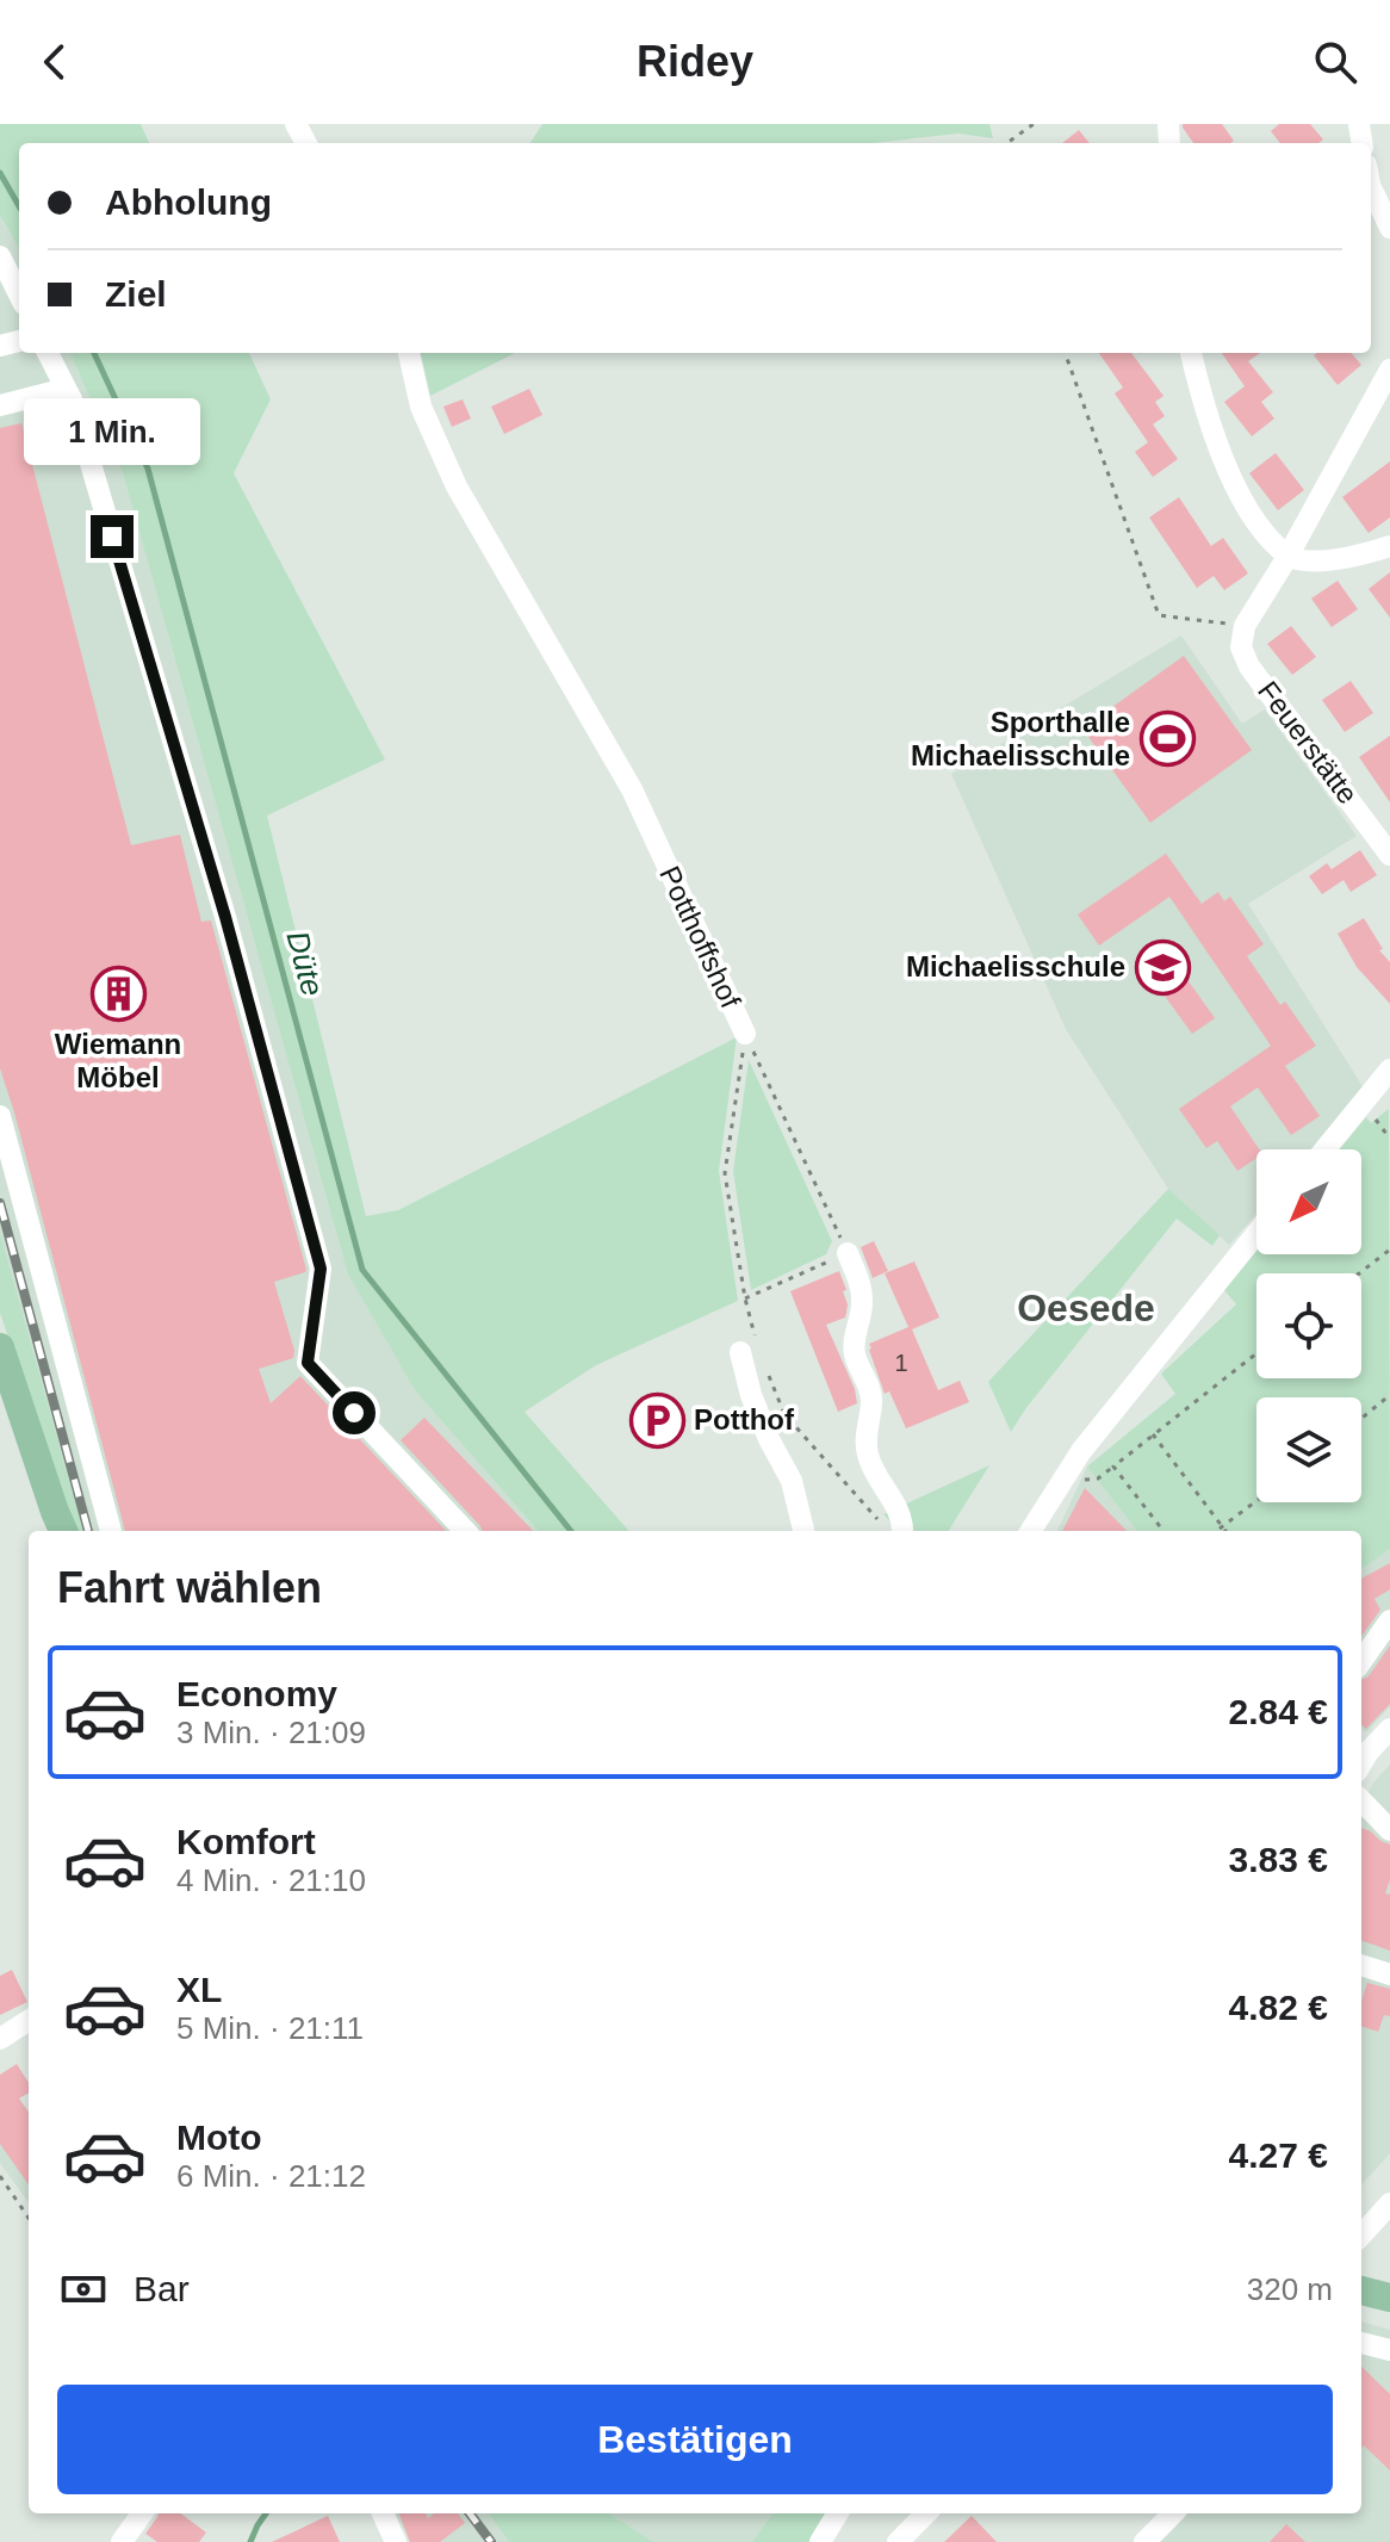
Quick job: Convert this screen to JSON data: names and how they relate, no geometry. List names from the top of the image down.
{
  "streets": {
    "street": ["Feuerstätte", "Potthoffshof"]
  },
  "districts": ["Oesede"],
  "water": ["Düte"],
  "places": {
    "sports": ["Sporthalle Michaelisschule"],
    "school or university": ["Michaelisschule"],
    "building": ["Wiemann Möbel"],
    "parking": ["Potthof"]
  },
  "house_numbers": ["1"],
  "north": "bottom left",
  "page": {
    "header": "Ridey",
    "banner": ["Abholung", "Ziel"],
    "bubble": "1 Min.",
    "heading": "Fahrt wählen",
    "list": [
      {
        "name": "Economy",
        "note": "3 Min. · 21:09",
        "value": "2.84 €"
      },
      {
        "name": "Komfort",
        "note": "4 Min. · 21:10",
        "value": "3.83 €"
      },
      {
        "name": "XL",
        "note": "5 Min. · 21:11",
        "value": "4.82 €"
      },
      {
        "name": "Moto",
        "note": "6 Min. · 21:12",
        "value": "4.27 €"
      }
    ],
    "pay": ["Bar", "320 m"],
    "buttons": "Bestätigen"
  }
}
